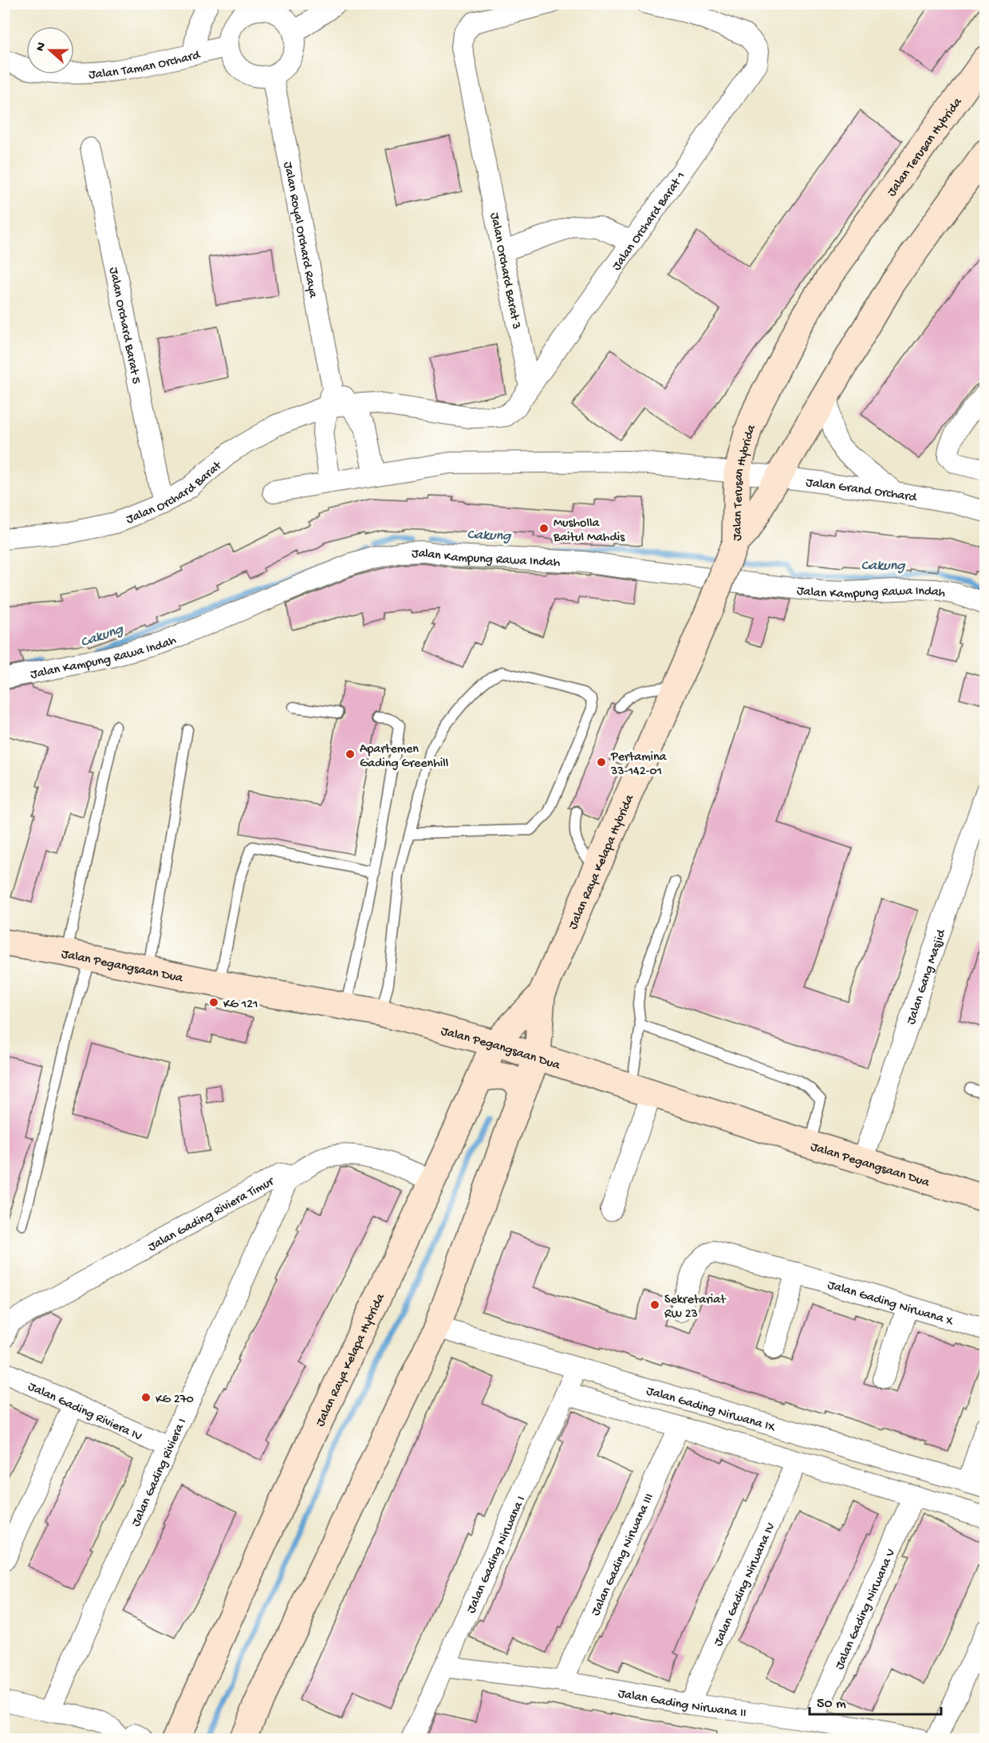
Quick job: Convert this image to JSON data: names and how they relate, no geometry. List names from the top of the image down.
{
  "streets": {
    "main road": ["Jalan Terusan Hybrida", "Jalan Raya Kelapa Hybrida", "Jalan Pegangsaan Dua"],
    "street": [
      "Jalan Taman Orchard",
      "Jalan Orchard Barat 1",
      "Jalan Royal Orchard Raya",
      "Jalan Orchard Barat 3",
      "Jalan Orchard Barat 5",
      "Jalan Grand Orchard",
      "Jalan Orchard Barat",
      "Jalan Kampung Rawa Indah",
      "Jalan Gang Masjid",
      "Jalan Gading Riviera Timur",
      "Jalan Gading Nirwana X",
      "Jalan Gading Nirwana IX",
      "Jalan Gading Riviera IV",
      "Jalan Gading Riviera I",
      "Jalan Gading Nirwana I",
      "Jalan Gading Nirwana III",
      "Jalan Gading Nirwana IV",
      "Jalan Gading Nirwana V",
      "Jalan Gading Nirwana II"
    ]
  },
  "crossings": [
    ["Jalan Taman Orchard", "Jalan Royal Orchard Raya"],
    ["Jalan Terusan Hybrida", "Jalan Grand Orchard"],
    ["Jalan Terusan Hybrida", "Jalan Raya Kelapa Hybrida"],
    ["Jalan Orchard Barat 1", "Jalan Orchard Barat 3"],
    ["Jalan Royal Orchard Raya", "Jalan Grand Orchard"],
    ["Jalan Royal Orchard Raya", "Jalan Orchard Barat"],
    ["Jalan Orchard Barat 5", "Jalan Orchard Barat"],
    ["Jalan Raya Kelapa Hybrida", "Jalan Pegangsaan Dua"],
    ["Jalan Raya Kelapa Hybrida", "Jalan Gading Riviera Timur"],
    ["Jalan Raya Kelapa Hybrida", "Jalan Gading Nirwana IX"],
    ["Jalan Pegangsaan Dua", "Jalan Gang Masjid"],
    ["Jalan Gading Riviera Timur", "Jalan Gading Riviera I"],
    ["Jalan Gading Nirwana IX", "Jalan Gading Nirwana I"],
    ["Jalan Gading Nirwana IX", "Jalan Gading Nirwana III"],
    ["Jalan Gading Nirwana IX", "Jalan Gading Nirwana IV"],
    ["Jalan Gading Nirwana IX", "Jalan Gading Nirwana V"],
    ["Jalan Gading Riviera IV", "Jalan Gading Riviera I"],
    ["Jalan Gading Nirwana I", "Jalan Gading Nirwana II"],
    ["Jalan Gading Nirwana III", "Jalan Gading Nirwana II"],
    ["Jalan Gading Nirwana IV", "Jalan Gading Nirwana II"],
    ["Jalan Gading Nirwana V", "Jalan Gading Nirwana II"]
  ],
  "water": ["Cakung"],
  "places": [
    "Musholla Baitul Mahdis",
    "Apartemen Gading Greenhill",
    "Pertamina 33-142-01",
    "KG 121",
    "Sekretariat RW 23",
    "KG 270"
  ],
  "scale_bar": "50 m",
  "north": "left"
}
